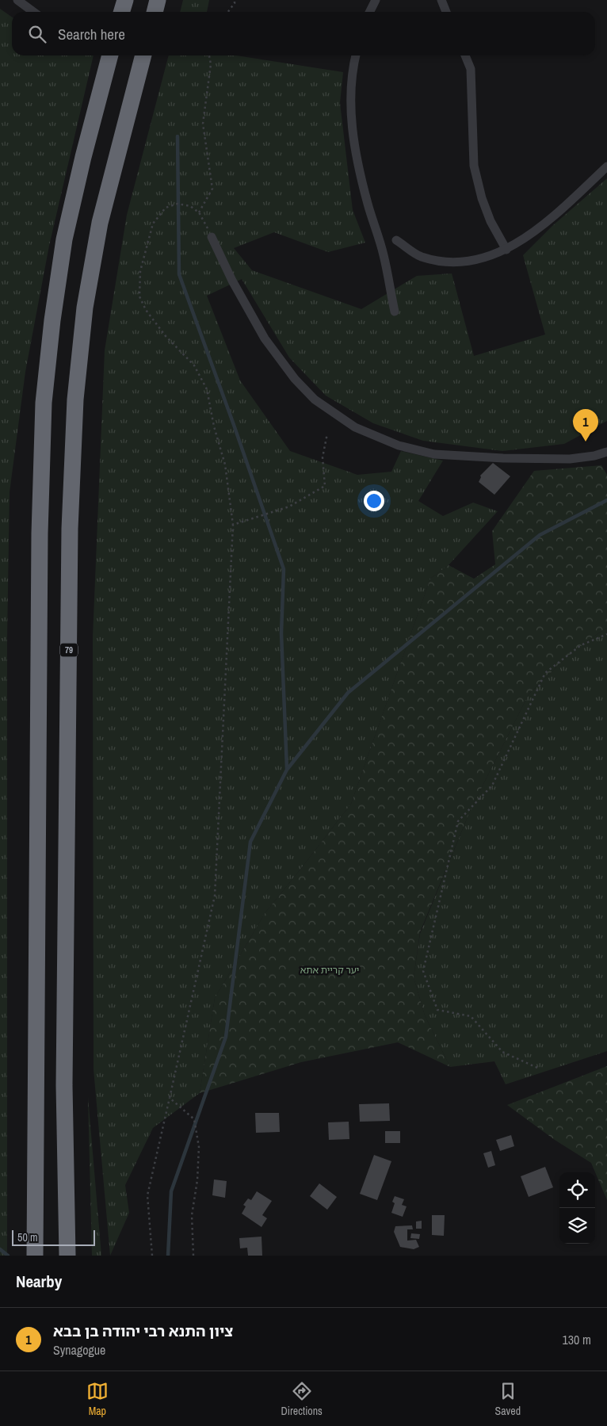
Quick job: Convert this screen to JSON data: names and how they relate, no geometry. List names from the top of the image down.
{
  "streets": {
    "highway": ["79"]
  },
  "parks": ["יער קריית אתא"],
  "scale_bar": "50 m",
  "page": {
    "search": "Search here",
    "pins": "1",
    "scale": "50 m",
    "heading": "Nearby",
    "list": [
      {
        "mark": "1",
        "name": "ציון התנא רבי יהודה בן בבא",
        "note": "Synagogue",
        "value": "130 m"
      }
    ],
    "nav": ["Map", "Directions", "Saved"]
  }
}
